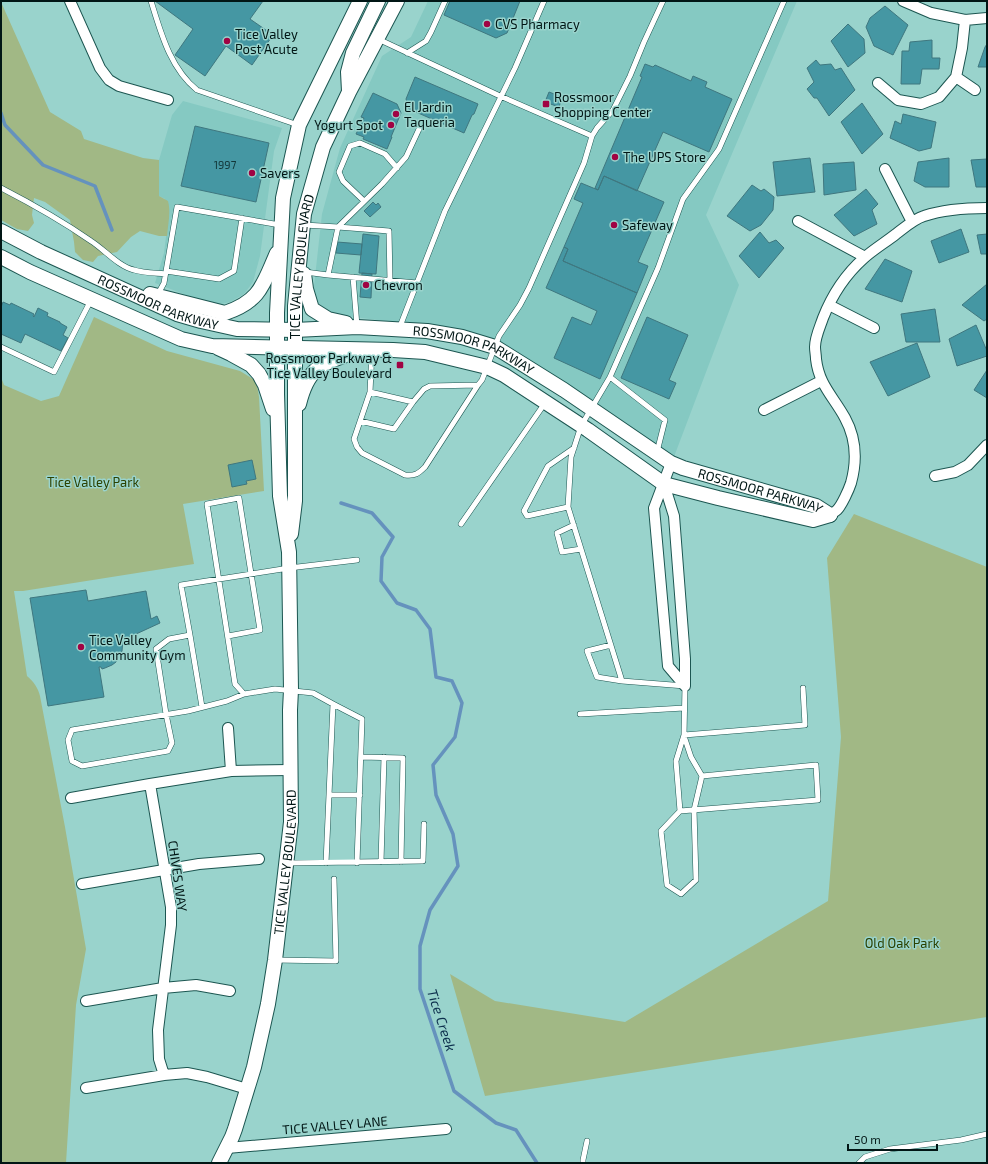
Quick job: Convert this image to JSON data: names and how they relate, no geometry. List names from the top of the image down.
{
  "streets": {
    "street": [
      "TICE VALLEY BOULEVARD",
      "ROSSMOOR PARKWAY",
      "CHIVES WAY",
      "TICE VALLEY LANE"
    ]
  },
  "crossings": [
    ["TICE VALLEY BOULEVARD", "ROSSMOOR PARKWAY"],
    ["TICE VALLEY BOULEVARD", "TICE VALLEY LANE"]
  ],
  "water": ["Tice Creek"],
  "parks": ["Tice Valley Park", "Old Oak Park"],
  "places": {
    "other": [
      "CVS Pharmacy",
      "Tice Valley Post Acute",
      "El Jardin Taqueria",
      "Yogurt Spot",
      "The UPS Store",
      "Savers",
      "Safeway",
      "Chevron",
      "Tice Valley Community Gym"
    ],
    "transit": ["Rossmoor Shopping Center", "Rossmoor Parkway & Tice Valley Boulevard"]
  },
  "house_numbers": ["1997"],
  "scale_bar": "50 m"
}
